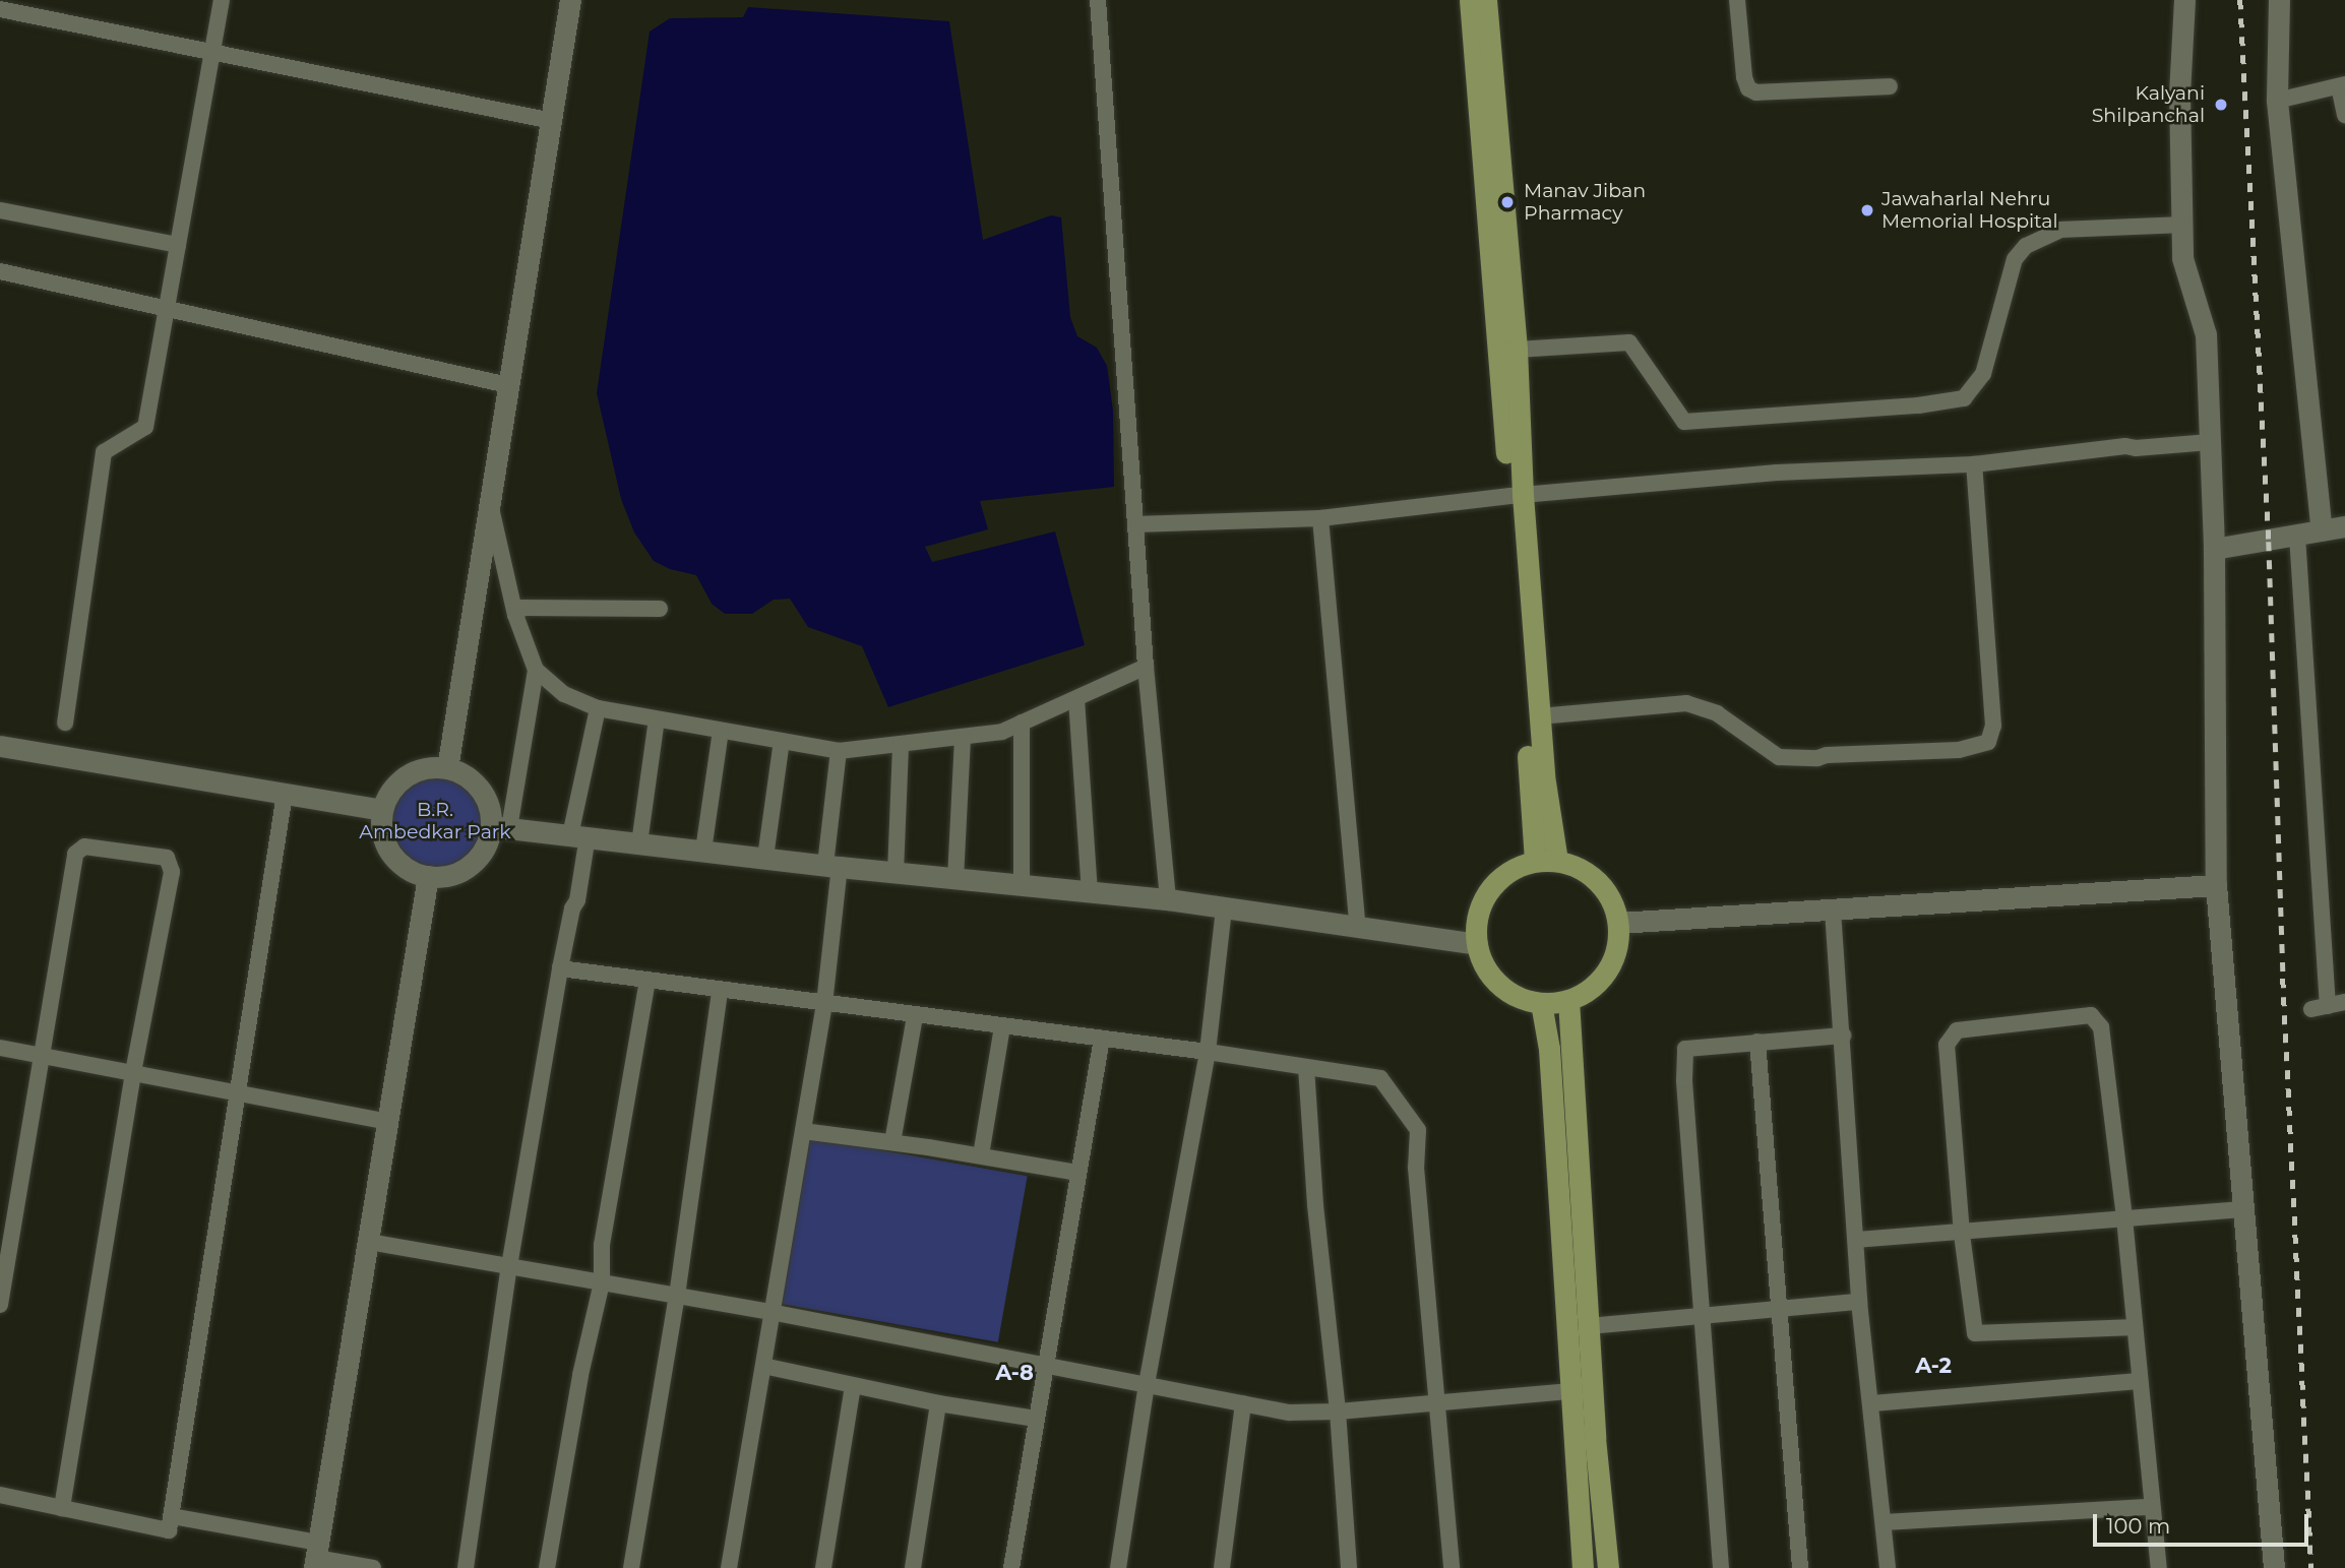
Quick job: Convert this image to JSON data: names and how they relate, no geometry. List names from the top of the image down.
{
  "districts": ["A-2", "A-8"],
  "parks": ["B.R. Ambedkar Park"],
  "places": ["Kalyani Shilpanchal", "Manav Jiban Pharmacy", "Jawaharlal Nehru Memorial Hospital"],
  "scale_bar": "100 m"
}
